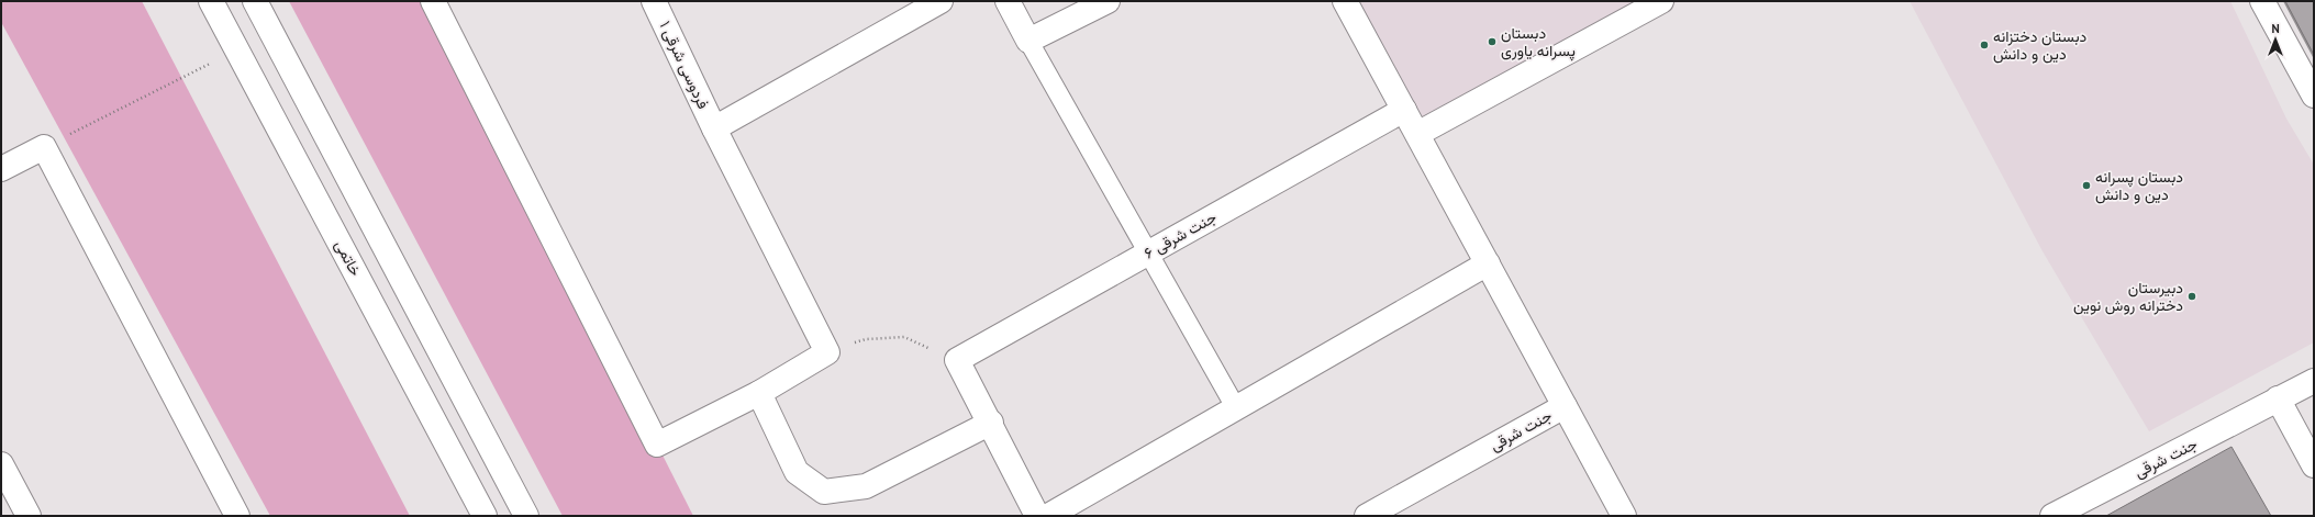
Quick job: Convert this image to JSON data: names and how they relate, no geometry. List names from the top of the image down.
{
  "streets": {
    "street": [
      "فردوسی شرقی ۱",
      "جنت شرقی ۶",
      "خاتمی",
      "جنت شرقی"
    ]
  },
  "places": [
    "دبستان پسرانه یاوری",
    "دبستان دختزانه دین و دانش",
    "دبستان پسرانه دین و دانش",
    "دبیرستان دخترانه روش نوین"
  ],
  "north": "top"
}
